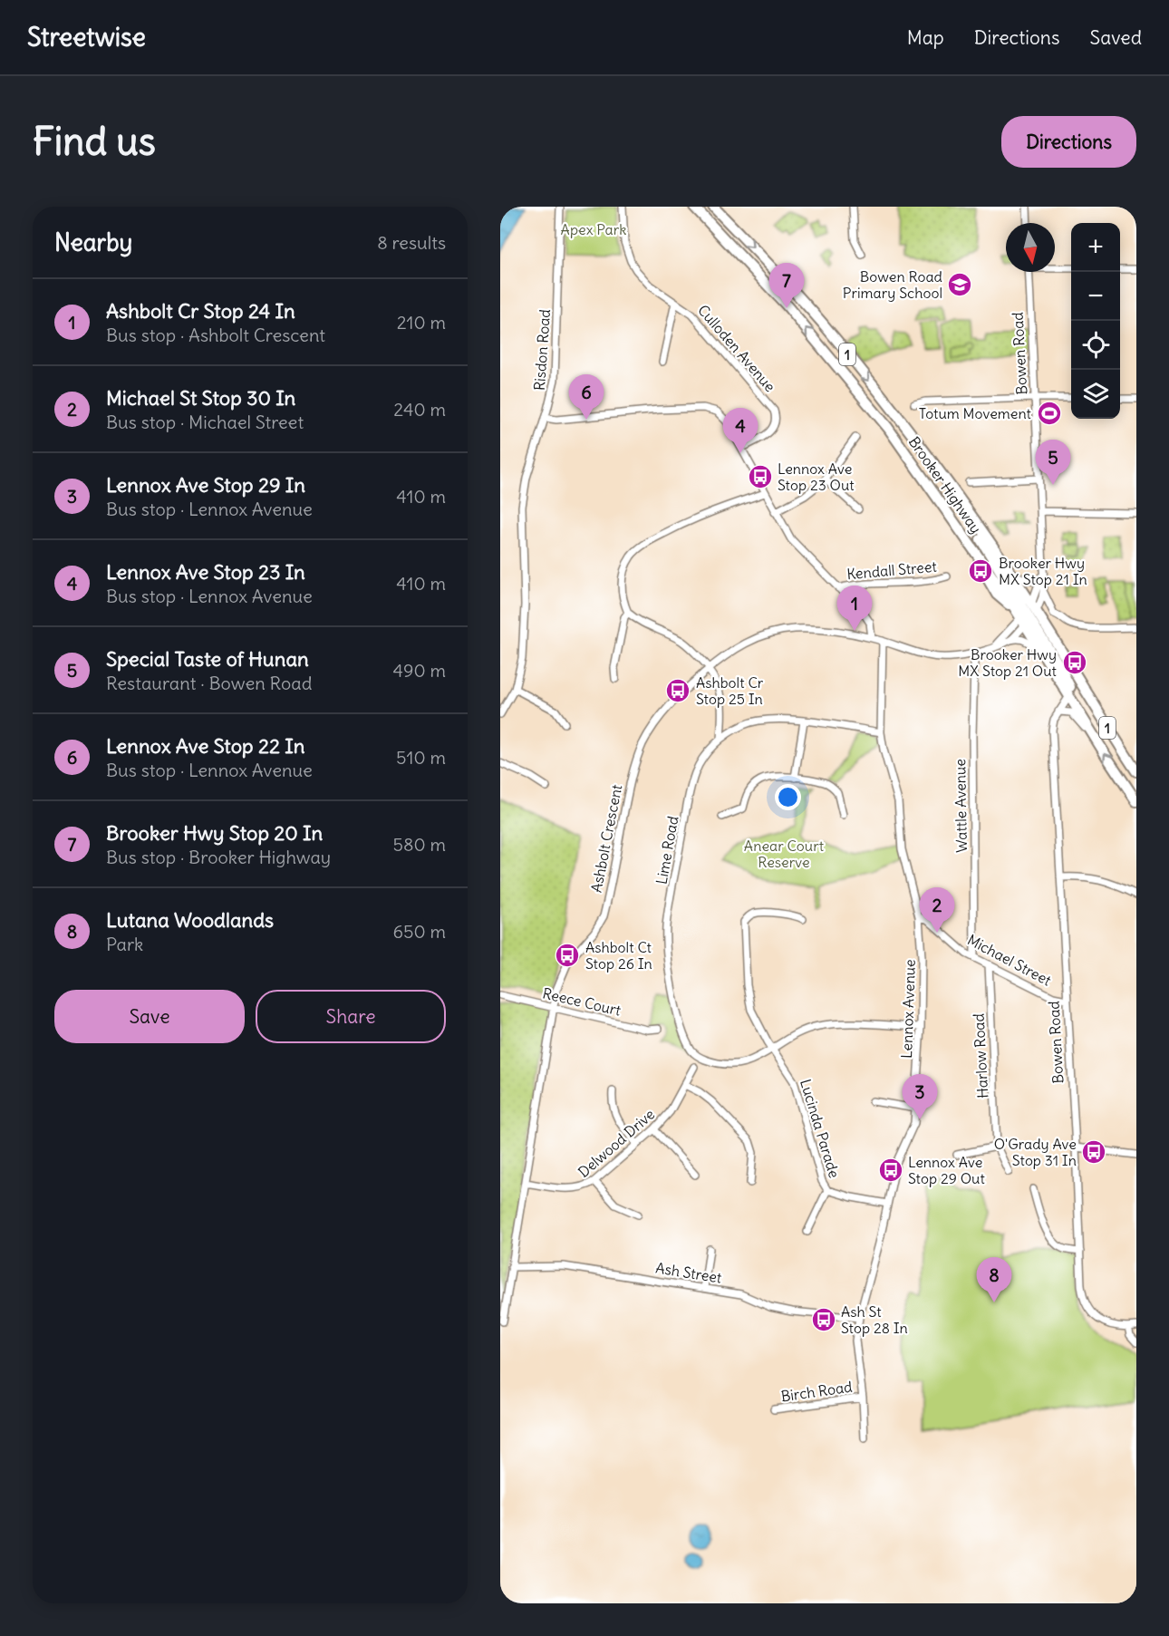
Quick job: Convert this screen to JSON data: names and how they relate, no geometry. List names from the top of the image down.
{
  "streets": {
    "highway": ["1", "Brooker Highway"],
    "street": [
      "Culloden Avenue",
      "Risdon Road",
      "Bowen Road",
      "Kendall Street",
      "Wattle Avenue",
      "Ashbolt Crescent",
      "Lime Road",
      "Michael Street",
      "Reece Court",
      "Lennox Avenue",
      "Harlow Road",
      "Lucinda Parade",
      "Delwood Drive",
      "Ash Street",
      "Birch Road"
    ]
  },
  "crossings": [
    ["Bowen Road", "Brooker Highway"],
    ["Bowen Road", "Ashbolt Crescent"],
    ["Bowen Road", "Michael Street"],
    ["Brooker Highway", "Ashbolt Crescent"],
    ["Wattle Avenue", "Ashbolt Crescent"],
    ["Wattle Avenue", "Michael Street"],
    ["Ashbolt Crescent", "Reece Court"],
    ["Ashbolt Crescent", "Lennox Avenue"],
    ["Ashbolt Crescent", "Delwood Drive"],
    ["Ashbolt Crescent", "Ash Street"],
    ["Lime Road", "Lennox Avenue"],
    ["Lime Road", "Lucinda Parade"],
    ["Michael Street", "Lennox Avenue"],
    ["Michael Street", "Harlow Road"],
    ["Lennox Avenue", "Lucinda Parade"],
    ["Lennox Avenue", "Ash Street"],
    ["Lennox Avenue", "Birch Road"]
  ],
  "parks": ["Apex Park", "Anear Court Reserve"],
  "places": {
    "school or university": ["Bowen Road Primary School"],
    "sports": ["Totum Movement"],
    "bus stop": [
      "Lennox Ave Stop 23 Out",
      "Brooker Hwy MX Stop 21 In",
      "Brooker Hwy MX Stop 21 Out",
      "Ashbolt Cr Stop 25 In",
      "Ashbolt Ct Stop 26 In",
      "O'Grady Ave Stop 31 In",
      "Lennox Ave Stop 29 Out",
      "Ash St Stop 28 In"
    ]
  },
  "north": "bottom",
  "page": {
    "header": "Streetwise",
    "nav": ["Map", "Directions", "Saved"],
    "buttons": [
      "Directions",
      ["Save", "Share"]
    ],
    "title": "Find us",
    "heading": ["Nearby", "8 results"],
    "map_buttons": ["+", "−"],
    "pins": [
      "7",
      "6",
      "4",
      "5",
      "1",
      "2",
      "3",
      "8"
    ],
    "list": [
      {
        "mark": "1",
        "name": "Ashbolt Cr Stop 24 In",
        "note": "Bus stop · Ashbolt Crescent",
        "value": "210 m"
      },
      {
        "mark": "2",
        "name": "Michael St Stop 30 In",
        "note": "Bus stop · Michael Street",
        "value": "240 m"
      },
      {
        "mark": "3",
        "name": "Lennox Ave Stop 29 In",
        "note": "Bus stop · Lennox Avenue",
        "value": "410 m"
      },
      {
        "mark": "4",
        "name": "Lennox Ave Stop 23 In",
        "note": "Bus stop · Lennox Avenue",
        "value": "410 m"
      },
      {
        "mark": "5",
        "name": "Special Taste of Hunan",
        "note": "Restaurant · Bowen Road",
        "value": "490 m"
      },
      {
        "mark": "6",
        "name": "Lennox Ave Stop 22 In",
        "note": "Bus stop · Lennox Avenue",
        "value": "510 m"
      },
      {
        "mark": "7",
        "name": "Brooker Hwy Stop 20 In",
        "note": "Bus stop · Brooker Highway",
        "value": "580 m"
      },
      {
        "mark": "8",
        "name": "Lutana Woodlands",
        "note": "Park",
        "value": "650 m"
      }
    ]
  }
}
